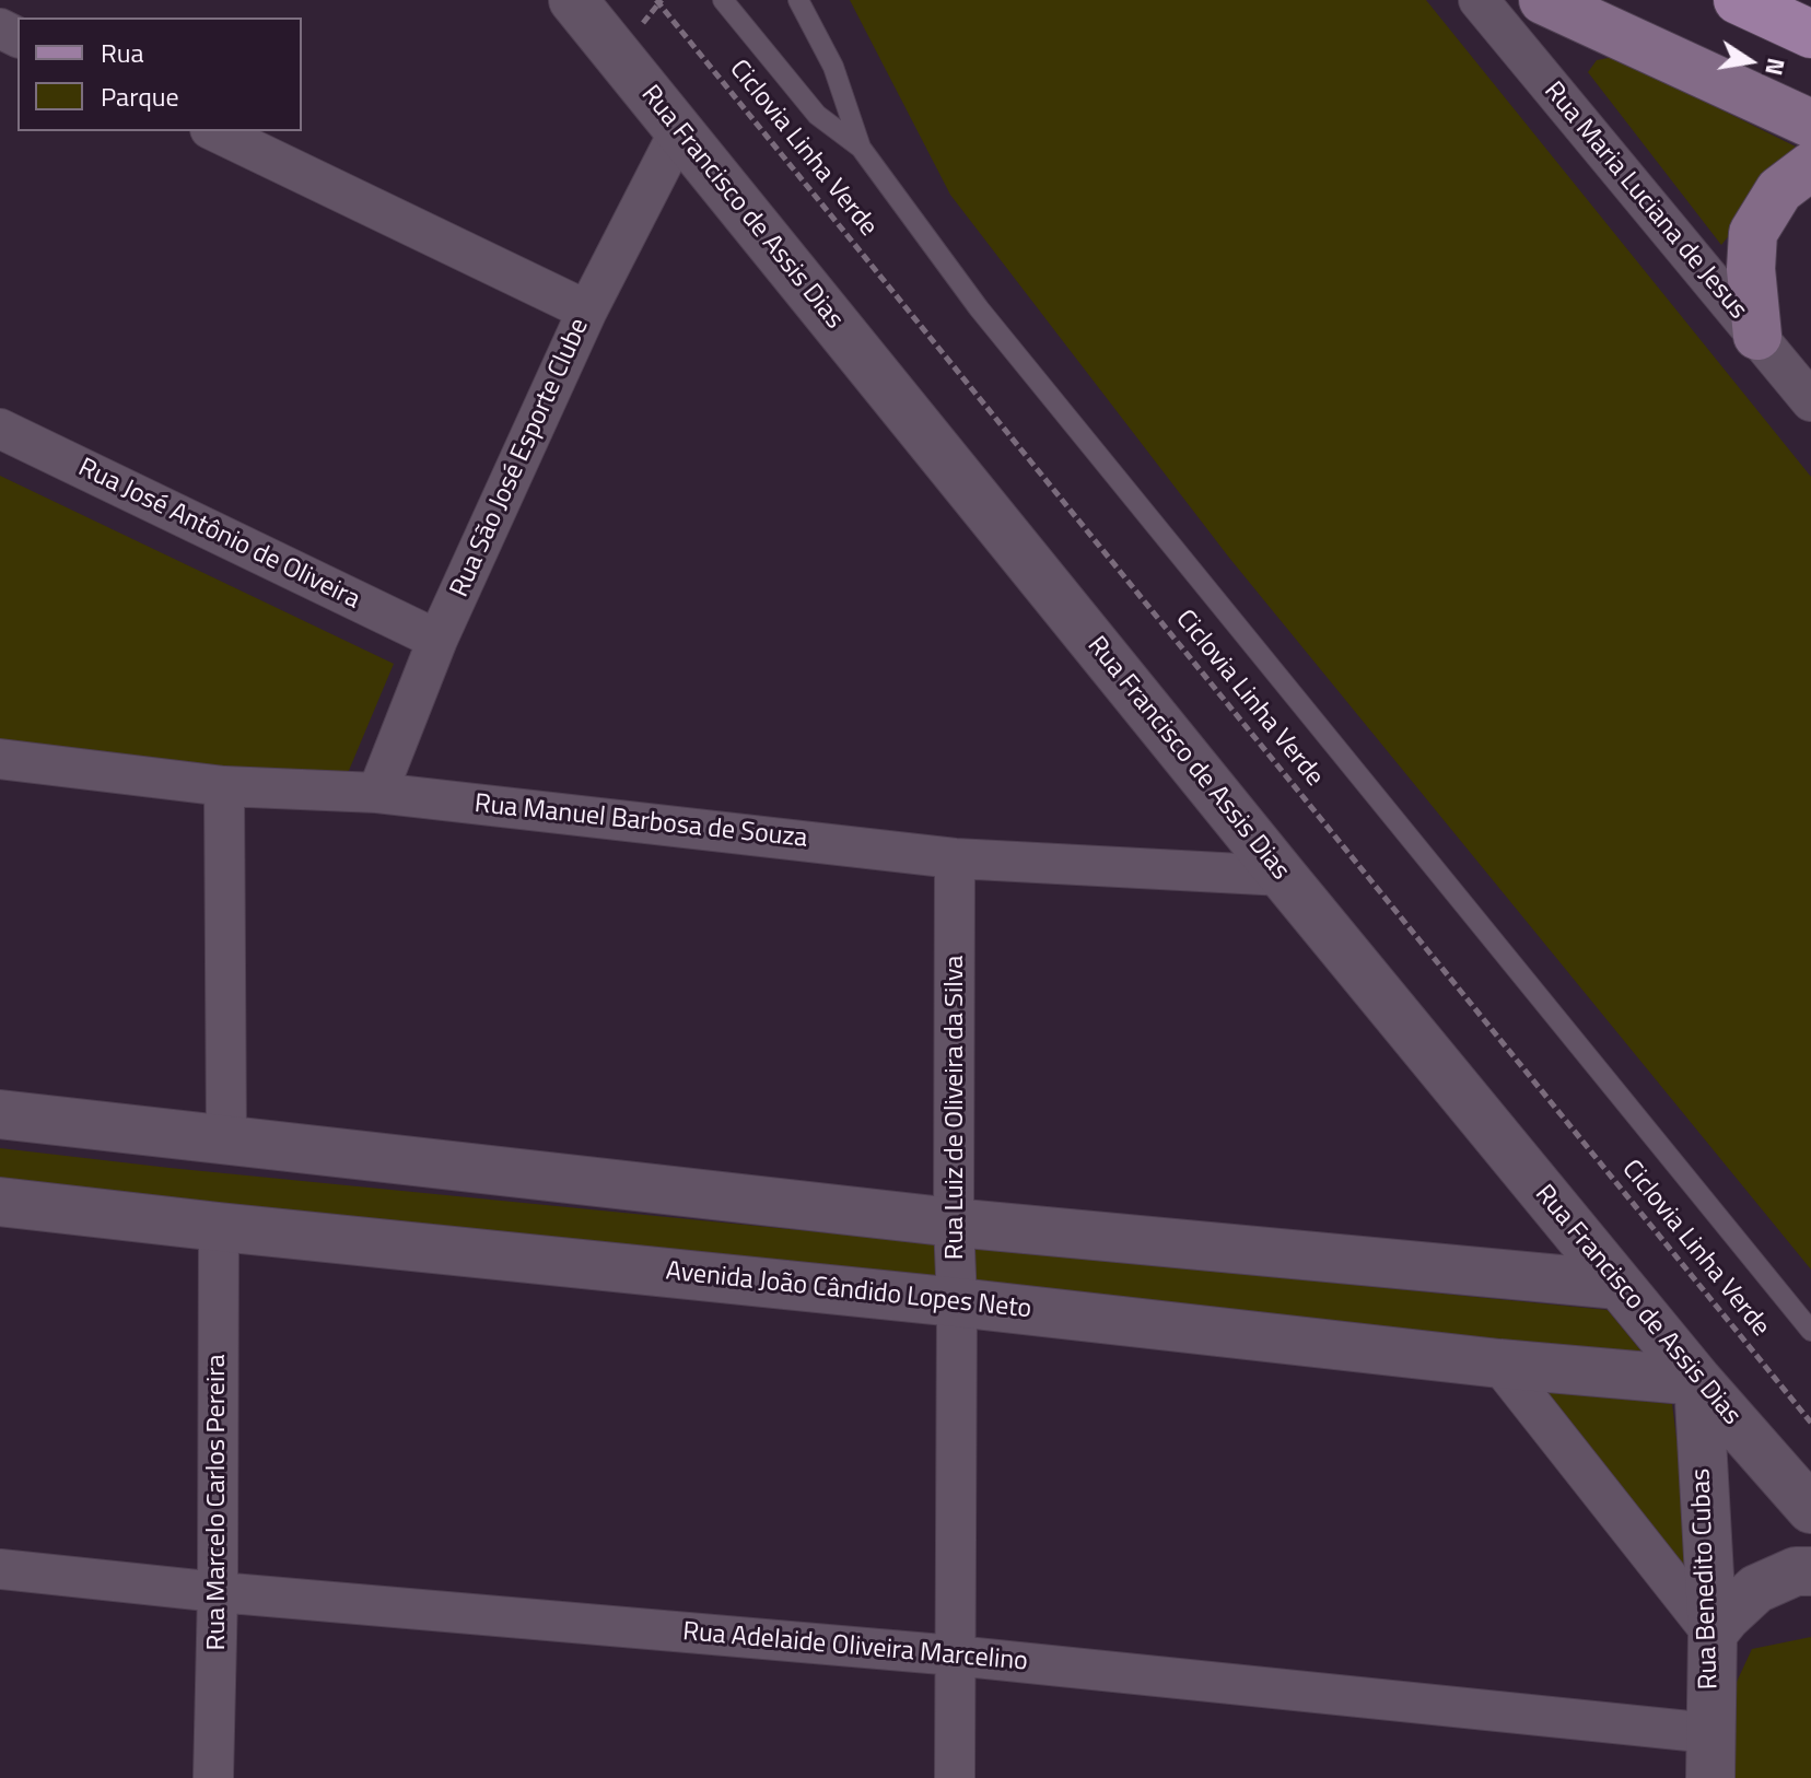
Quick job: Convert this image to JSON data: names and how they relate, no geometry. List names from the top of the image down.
{
  "streets": {
    "street": [
      "Rua Maria Luciana de Jesus",
      "Rua Francisco de Assis Dias",
      "Rua São José Esporte Clube",
      "Rua José Antônio de Oliveira",
      "Rua Manuel Barbosa de Souza",
      "Rua Luiz de Oliveira da Silva",
      "Avenida João Cândido Lopes Neto",
      "Rua Marcelo Carlos Pereira",
      "Rua Benedito Cubas",
      "Rua Adelaide Oliveira Marcelino"
    ],
    "path": ["Ciclovia Linha Verde"]
  },
  "crossings": [
    ["Rua Francisco de Assis Dias", "Rua São José Esporte Clube"],
    ["Rua Francisco de Assis Dias", "Rua Manuel Barbosa de Souza"],
    ["Rua Francisco de Assis Dias", "Avenida João Cândido Lopes Neto"],
    ["Rua Francisco de Assis Dias", "Rua Benedito Cubas"],
    ["Rua São José Esporte Clube", "Rua José Antônio de Oliveira"],
    ["Rua São José Esporte Clube", "Rua Manuel Barbosa de Souza"],
    ["Rua Manuel Barbosa de Souza", "Rua Luiz de Oliveira da Silva"],
    ["Rua Luiz de Oliveira da Silva", "Avenida João Cândido Lopes Neto"],
    ["Rua Luiz de Oliveira da Silva", "Rua Adelaide Oliveira Marcelino"],
    ["Avenida João Cândido Lopes Neto", "Rua Marcelo Carlos Pereira"],
    ["Avenida João Cândido Lopes Neto", "Rua Benedito Cubas"],
    ["Rua Marcelo Carlos Pereira", "Rua Adelaide Oliveira Marcelino"],
    ["Rua Benedito Cubas", "Rua Adelaide Oliveira Marcelino"]
  ],
  "legend": ["Rua", "Parque"],
  "north": "right"
}
